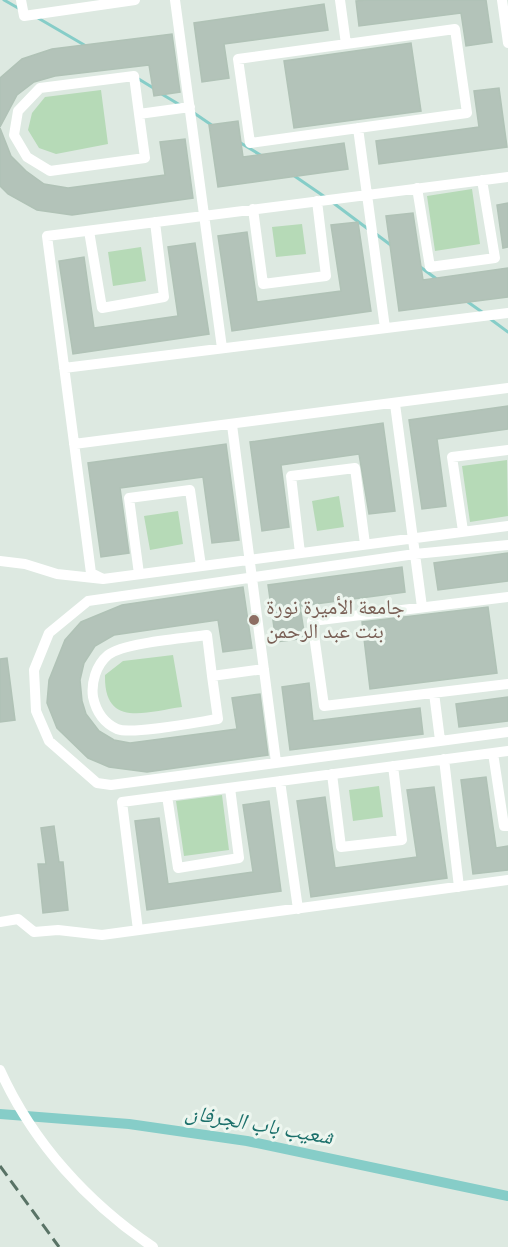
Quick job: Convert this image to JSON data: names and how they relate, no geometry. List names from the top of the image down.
{
  "water": ["شعيب باب الجرفان"],
  "places": ["جامعة الأميرة نورة بنت عبد الرحمن"]
}
